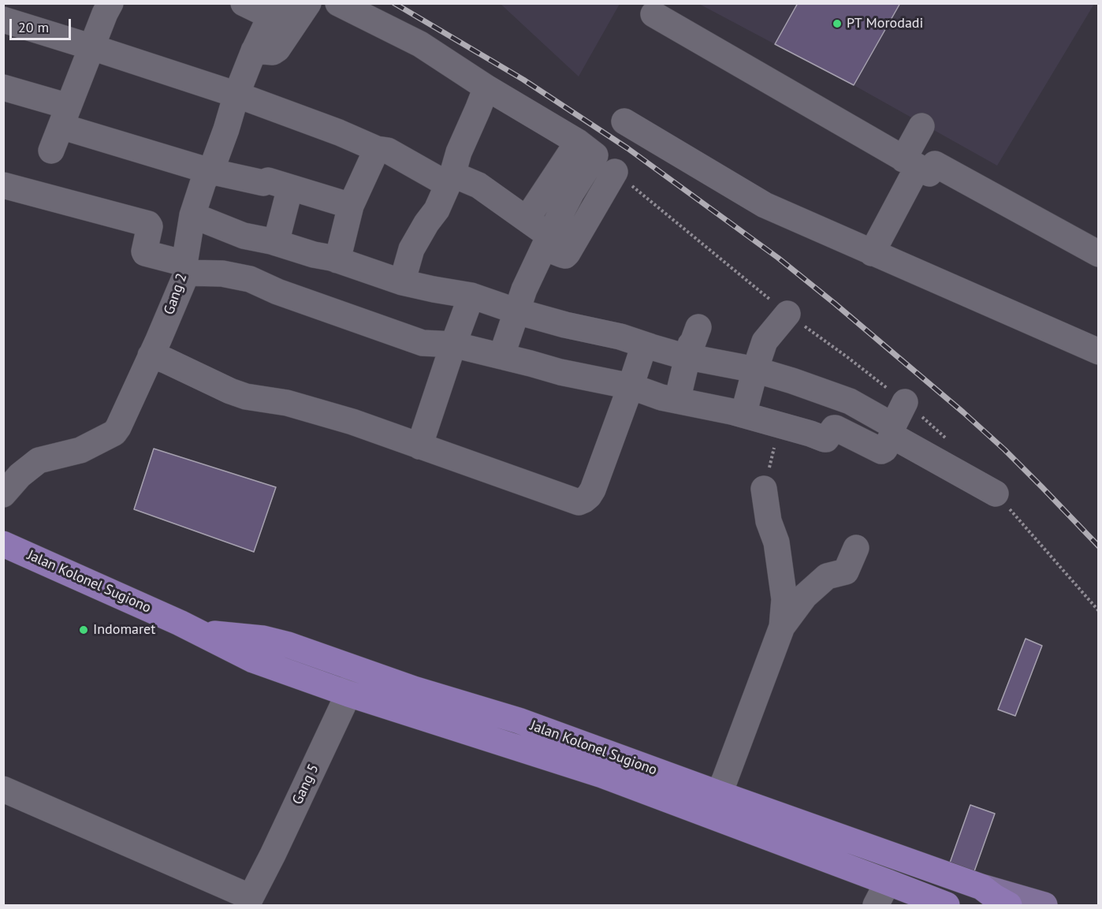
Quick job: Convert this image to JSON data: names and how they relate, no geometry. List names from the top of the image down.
{
  "streets": {
    "highway": ["Jalan Kolonel Sugiono"],
    "street": ["Gang 2", "Gang 5"]
  },
  "crossings": [
    ["Jalan Kolonel Sugiono", "Gang 5"]
  ],
  "places": ["PT Morodadi", "Indomaret"],
  "scale_bar": "20 m"
}
